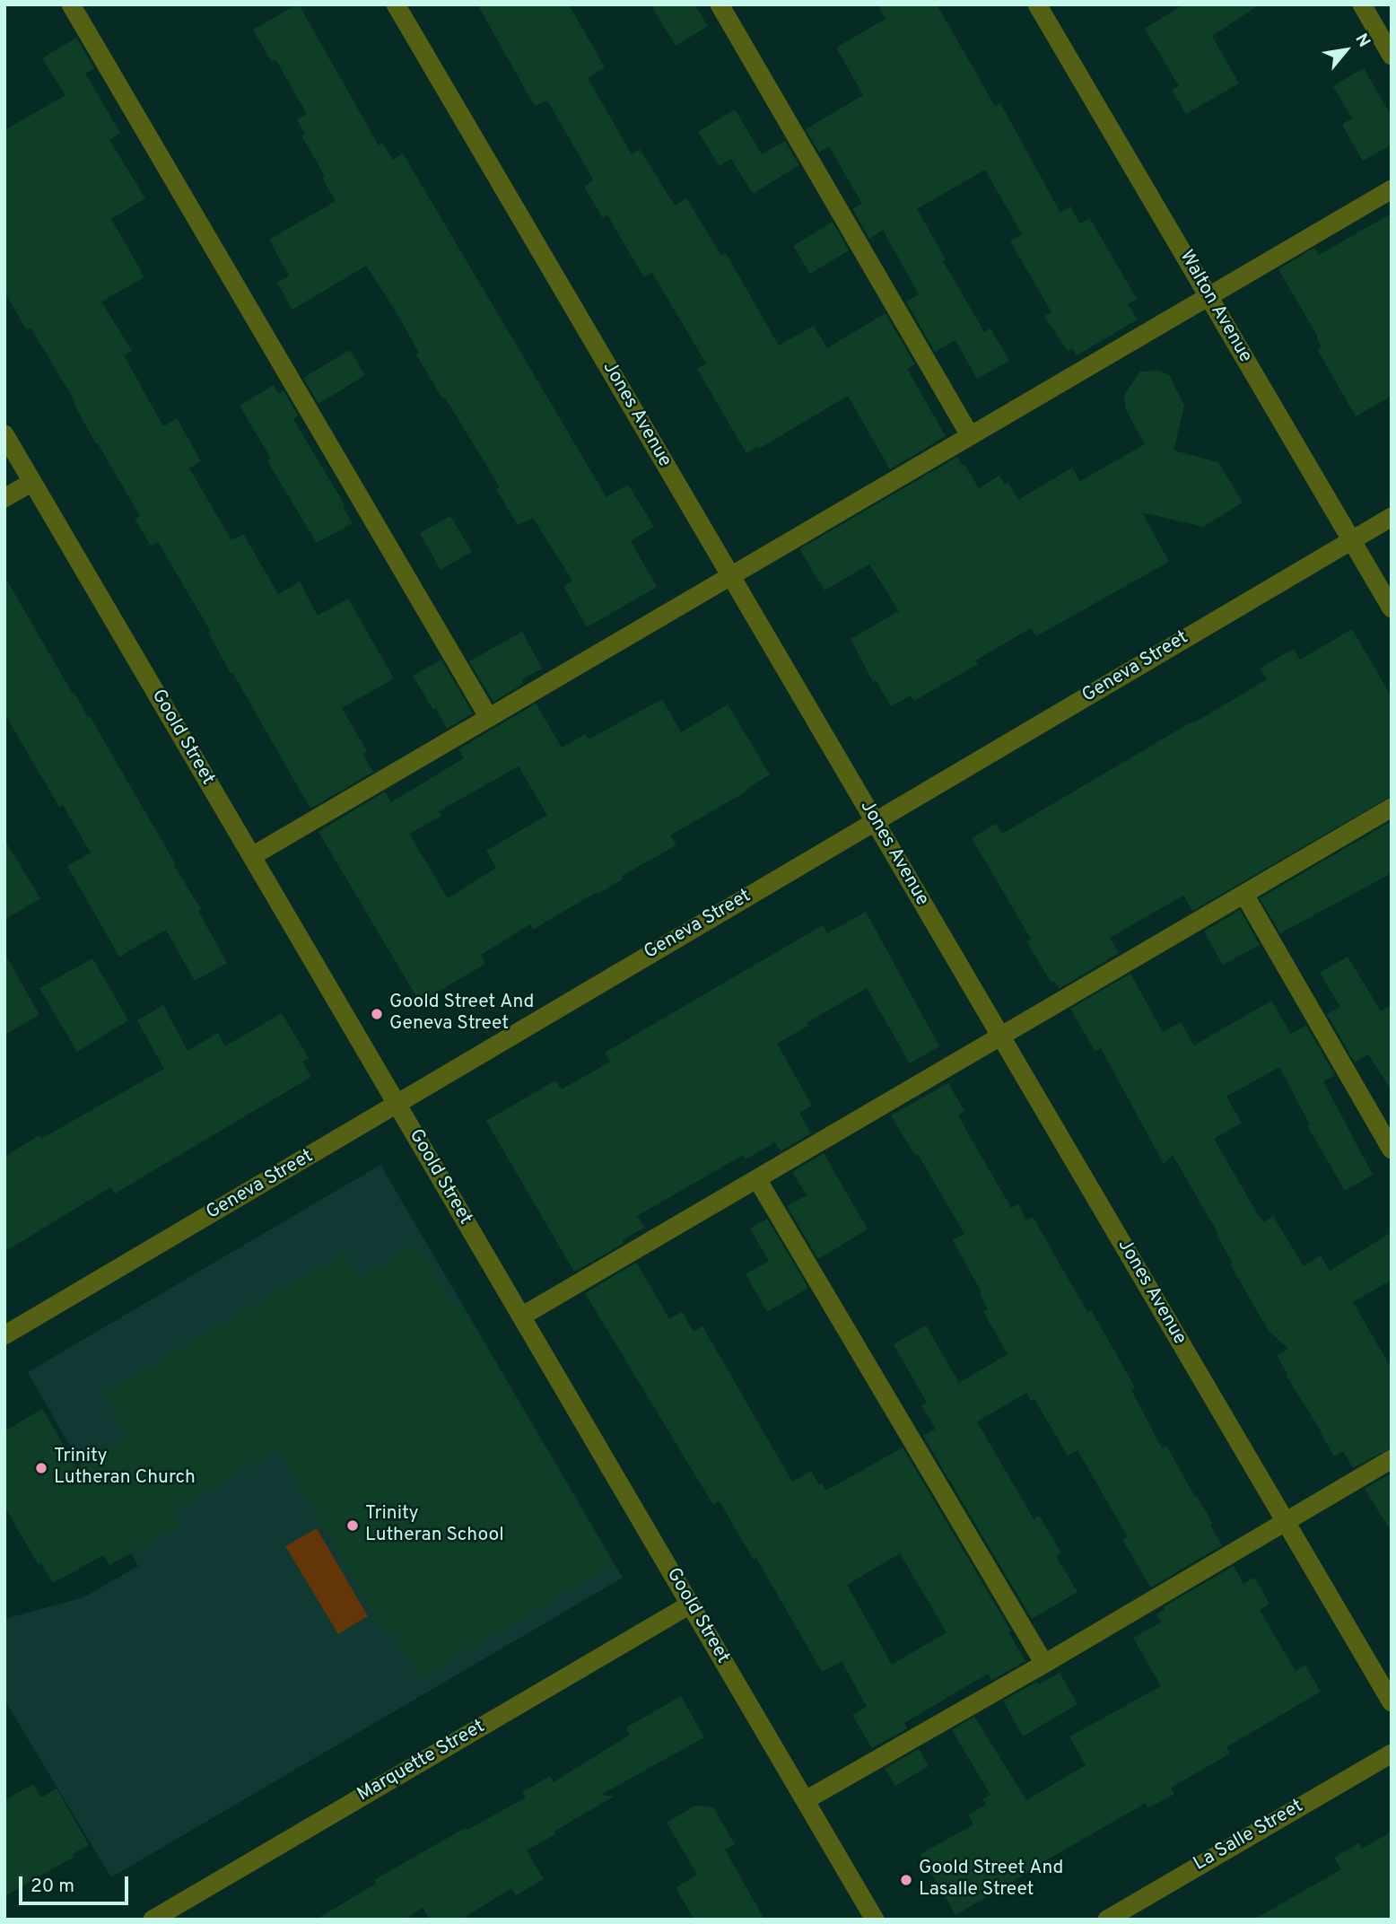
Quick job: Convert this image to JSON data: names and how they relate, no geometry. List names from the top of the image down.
{
  "streets": {
    "street": [
      "Walton Avenue",
      "Jones Avenue",
      "Geneva Street",
      "Goold Street",
      "Marquette Street",
      "La Salle Street"
    ]
  },
  "crossings": [
    ["Walton Avenue", "Geneva Street"],
    ["Jones Avenue", "Geneva Street"],
    ["Geneva Street", "Goold Street"],
    ["Goold Street", "Marquette Street"]
  ],
  "places": [
    "Goold Street And Geneva Street",
    "Trinity Lutheran Church",
    "Trinity Lutheran School",
    "Goold Street And Lasalle Street"
  ],
  "scale_bar": "20 m",
  "north": "top right"
}
